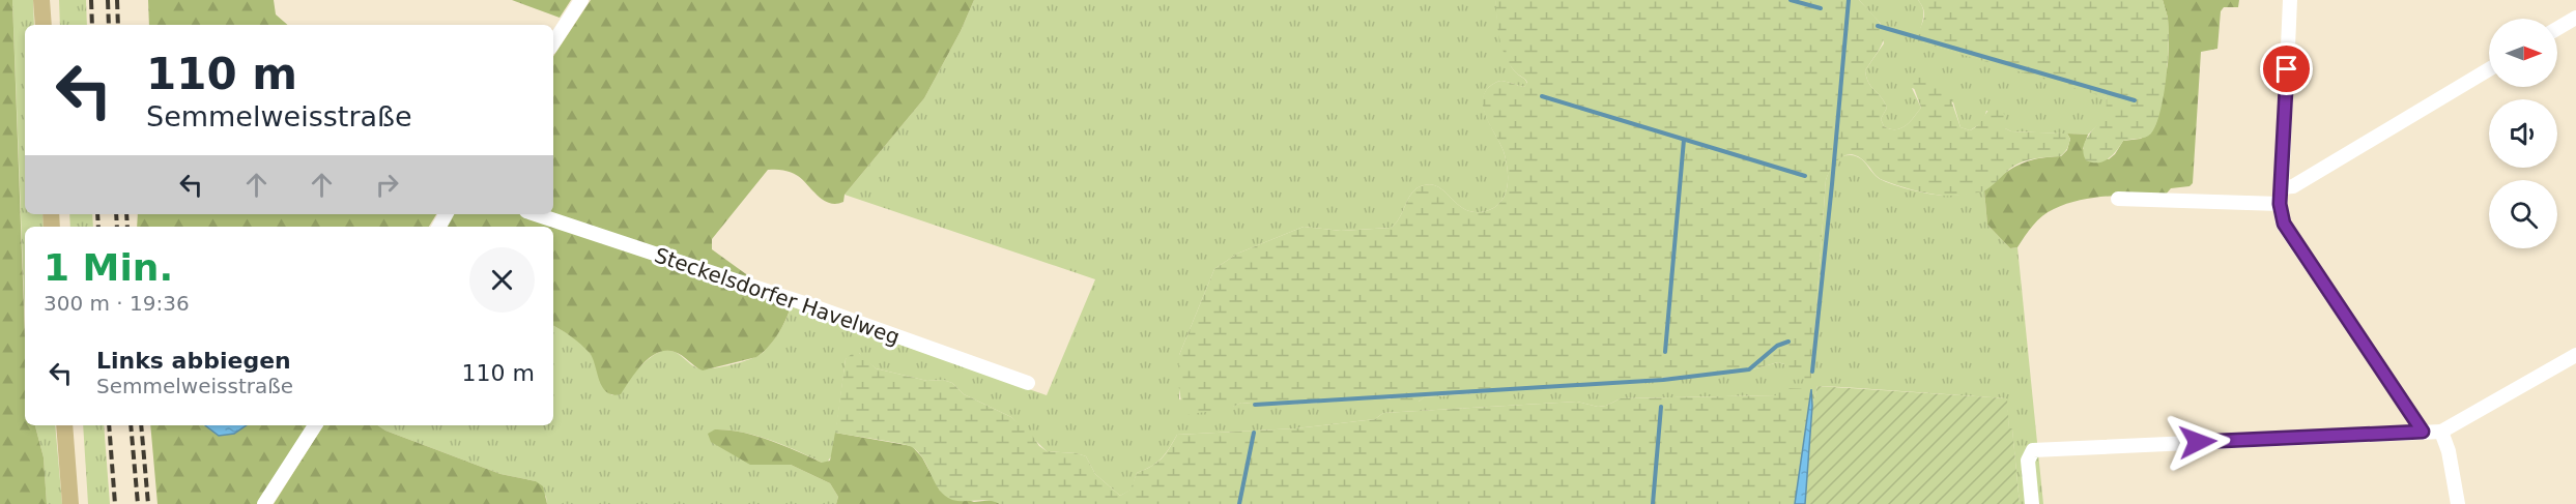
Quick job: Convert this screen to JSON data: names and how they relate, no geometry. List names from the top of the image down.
{
  "streets": {
    "street": ["Steckelsdorfer Havelweg"]
  },
  "north": "right",
  "page": {
    "turn": ["110 m", "Semmelweisstraße"],
    "heading": ["1 Min.", "300 m · 19:36"],
    "list": [
      {
        "name": "Links abbiegen",
        "note": "Semmelweisstraße",
        "value": "110 m"
      }
    ]
  }
}
